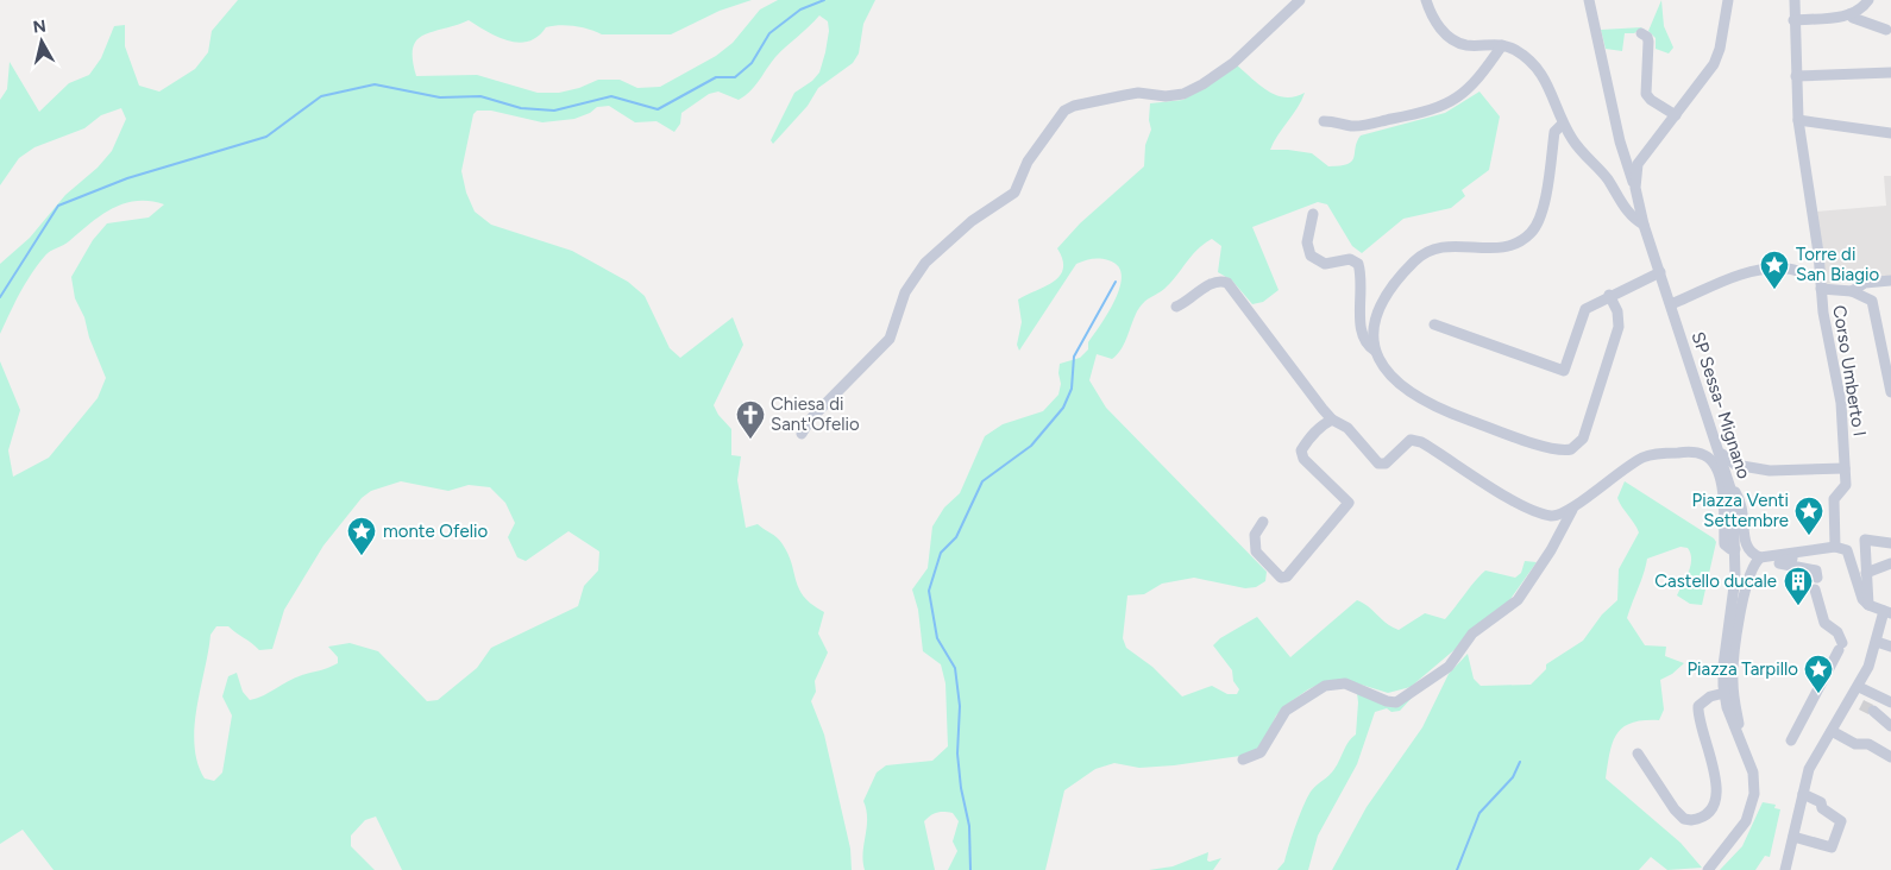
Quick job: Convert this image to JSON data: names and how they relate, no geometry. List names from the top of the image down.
{
  "streets": {
    "street": ["Corso Umberto I", "SP Sessa- Mignano"]
  },
  "places": {
    "place": [
      "Torre di San Biagio",
      "Piazza Venti Settembre",
      "monte Ofelio",
      "Piazza Tarpillo"
    ],
    "church": ["Chiesa di Sant'Ofelio"],
    "building": ["Castello ducale"]
  },
  "north": "top"
}
